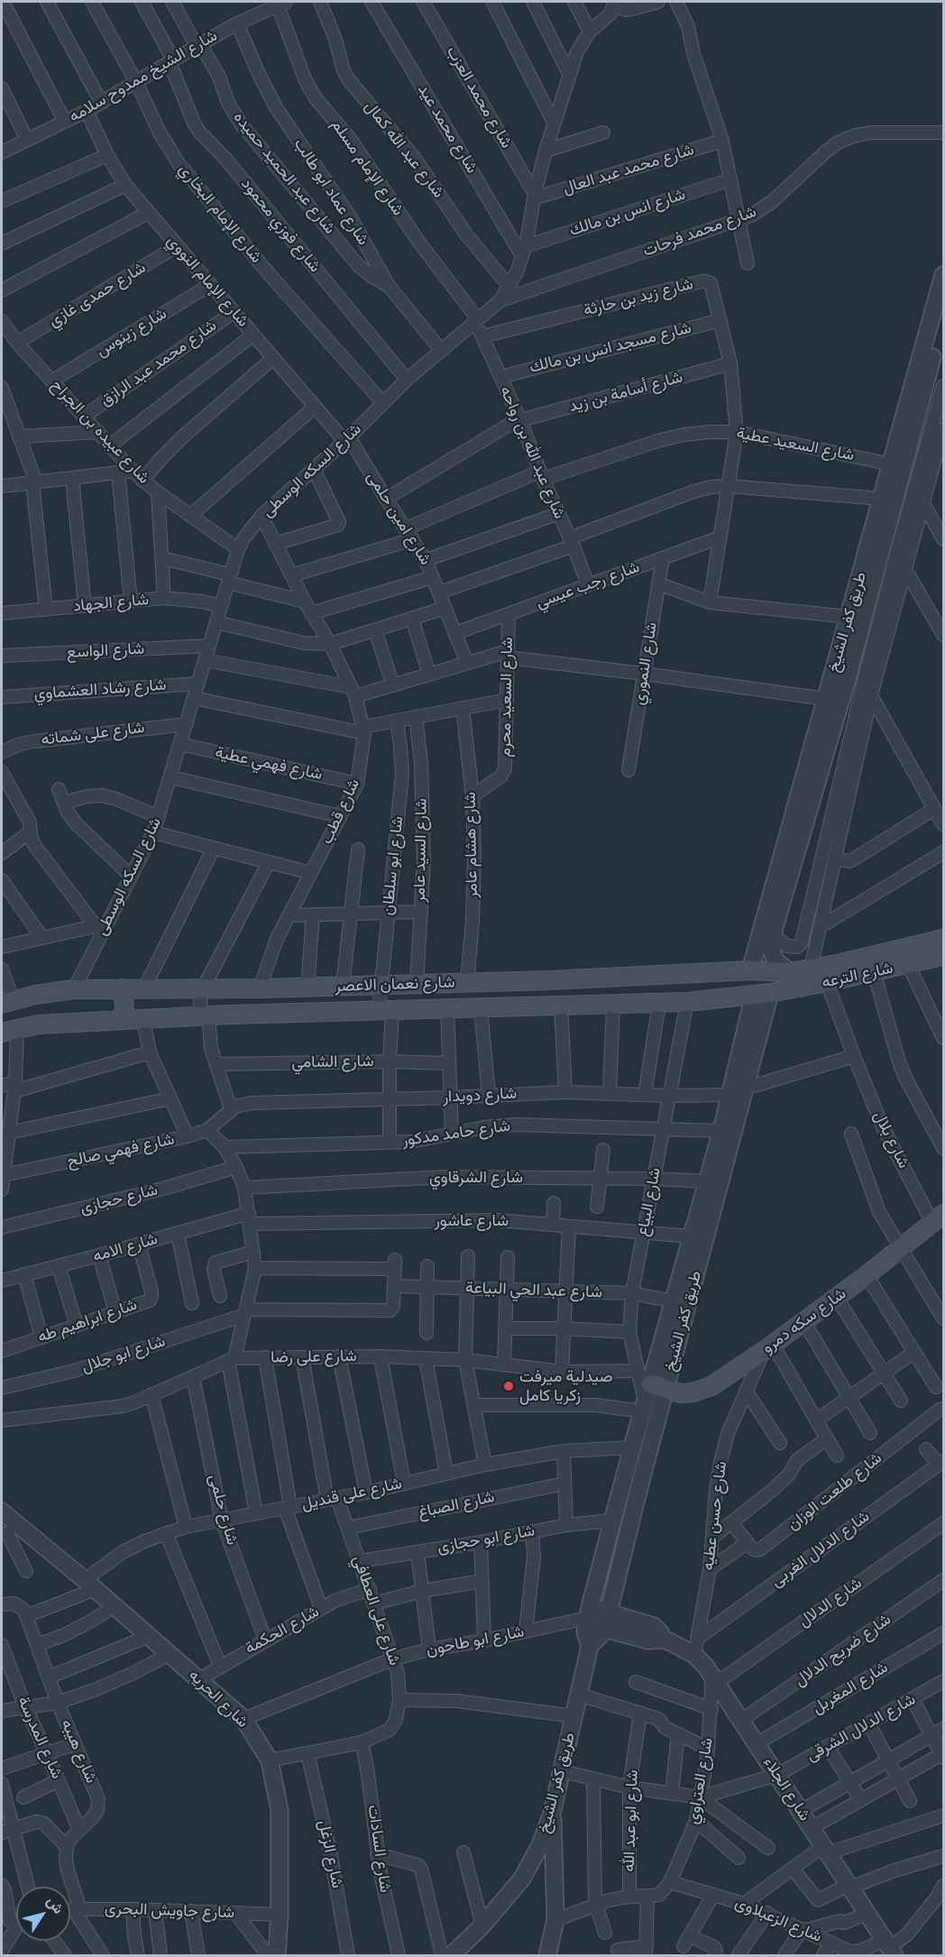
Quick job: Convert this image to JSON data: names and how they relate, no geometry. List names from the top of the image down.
{
  "streets": {
    "main road": ["شارع الترعه", "شارع نعمان الاعصر", "شارع سكه دمرو"],
    "street": [
      "شارع الشيخ ممدوح سلامه",
      "شارع محمد العزب",
      "شارع محمد عيد",
      "شارع عبد الله كمال",
      "شارع الإمام مسلم",
      "شارع محمد عبد العال",
      "شارع عبد الحميد حميده",
      "شارع عماد ابو طالب",
      "شارع انس بن مالك",
      "شارع الإمام البخاري",
      "شارع فوزي محمود",
      "شارع محمد فرحات",
      "شارع الإمام النووي",
      "شارع حمدى غازي",
      "شارع زيد بن حارثة",
      "شارع زينوس",
      "شارع مسجد انس بن مالك",
      "شارع محمد عبد الرازق",
      "شارع أسامة بن زيد",
      "شارع عبيده بن الجراح",
      "شارع السعيد عطية",
      "شارع عبد الله بن رواحه",
      "شارع السكه الوسطى",
      "شارع امين حلمى",
      "شارع رجب عيسي",
      "شارع الجهاد",
      "طريق كفر الشيخ",
      "شارع الواسع",
      "شارع النموري",
      "شارع رشاد العشماوي",
      "شارع السعيد محرم",
      "شارع على شماته",
      "شارع فهمي عطية",
      "شارع قطب",
      "شارع هشام عامر",
      "شارع السيد عامر",
      "شارع ابو سلطان",
      "شارع الشامي",
      "شارع دويدار",
      "شارع حامد مدكور",
      "شارع بلال",
      "شارع فهمي صالح",
      "شارع الشرقاوي",
      "شارع حجازى",
      "شارع البياع",
      "شارع عاشور",
      "شارع الامه",
      "شارع عبد الحي البياعة",
      "شارع ابراهيم طه",
      "شارع ابو جلال",
      "شارع على رضا",
      "شارع طلعت الوزان",
      "شارع على قنديل",
      "شارع الصباغ",
      "شارع حلمى",
      "شارع حسن عطيه",
      "شارع ابو حجازى",
      "شارع الدلال الغربى",
      "شارع الدلال",
      "شارع على العطافي",
      "شارع الحكمة",
      "شارع ابو طاحون",
      "شارع ضريح الدلال",
      "شارع المغربل",
      "شارع الحريه",
      "شارع الدلال الشرقى",
      "شارع المدرسة",
      "شارع هيبه",
      "شارع العتراوي",
      "شارع الجلاء",
      "شارع ابو عبد الله",
      "شارع السادات",
      "شارع الزغل",
      "شارع جاويش البحرى",
      "شارع الزعبلاوى"
    ]
  },
  "crossings": [
    ["شارع الشيخ ممدوح سلامه", "شارع الإمام مسلم"],
    ["شارع الشيخ ممدوح سلامه", "شارع عبد الحميد حميده"],
    ["شارع الشيخ ممدوح سلامه", "شارع عماد ابو طالب"],
    ["شارع الشيخ ممدوح سلامه", "شارع الإمام البخاري"],
    ["شارع الشيخ ممدوح سلامه", "شارع فوزي محمود"],
    ["شارع الشيخ ممدوح سلامه", "شارع الإمام النووي"],
    ["شارع محمد العزب", "شارع محمد عبد العال"],
    ["شارع محمد العزب", "شارع السكه الوسطى"],
    ["شارع محمد عيد", "شارع انس بن مالك"],
    ["شارع محمد عيد", "شارع السكه الوسطى"],
    ["شارع عبد الله كمال", "شارع السكه الوسطى"],
    ["شارع الإمام مسلم", "شارع عبد الله بن رواحه"],
    ["شارع الإمام مسلم", "شارع السكه الوسطى"],
    ["شارع محمد عبد العال", "شارع السكه الوسطى"],
    ["شارع عبد الحميد حميده", "شارع عماد ابو طالب"],
    ["شارع عماد ابو طالب", "شارع السكه الوسطى"],
    ["شارع انس بن مالك", "شارع السكه الوسطى"],
    ["شارع الإمام البخاري", "شارع السكه الوسطى"],
    ["شارع فوزي محمود", "شارع السكه الوسطى"],
    ["شارع محمد فرحات", "شارع السكه الوسطى"],
    ["شارع الإمام النووي", "شارع حمدى غازي"],
    ["شارع الإمام النووي", "شارع زينوس"],
    ["شارع الإمام النووي", "شارع محمد عبد الرازق"],
    ["شارع الإمام النووي", "شارع السكه الوسطى"],
    ["شارع الإمام النووي", "شارع امين حلمى"],
    ["شارع حمدى غازي", "شارع عبيده بن الجراح"],
    ["شارع زيد بن حارثة", "شارع مسجد انس بن مالك"],
    ["شارع زيد بن حارثة", "شارع أسامة بن زيد"],
    ["شارع زيد بن حارثة", "شارع السعيد عطية"],
    ["شارع زيد بن حارثة", "شارع عبد الله بن رواحه"],
    ["شارع زيد بن حارثة", "شارع رجب عيسي"],
    ["شارع زينوس", "شارع عبيده بن الجراح"],
    ["شارع مسجد انس بن مالك", "شارع عبد الله بن رواحه"],
    ["شارع محمد عبد الرازق", "شارع عبيده بن الجراح"],
    ["شارع أسامة بن زيد", "شارع عبد الله بن رواحه"],
    ["شارع أسامة بن زيد", "شارع امين حلمى"],
    ["شارع عبيده بن الجراح", "شارع السكه الوسطى"],
    ["شارع السعيد عطية", "شارع عبد الله بن رواحه"],
    ["شارع السعيد عطية", "شارع امين حلمى"],
    ["شارع السعيد عطية", "طريق كفر الشيخ"],
    ["شارع السعيد عطية", "شارع قطب"],
    ["شارع عبد الله بن رواحه", "شارع السكه الوسطى"],
    ["شارع عبد الله بن رواحه", "شارع رجب عيسي"],
    ["شارع السكه الوسطى", "شارع امين حلمى"],
    ["شارع السكه الوسطى", "شارع الجهاد"],
    ["شارع السكه الوسطى", "شارع الواسع"],
    ["شارع السكه الوسطى", "شارع رشاد العشماوي"],
    ["شارع السكه الوسطى", "شارع على شماته"],
    ["شارع السكه الوسطى", "شارع فهمي عطية"],
    ["شارع السكه الوسطى", "شارع قطب"],
    ["شارع السكه الوسطى", "شارع نعمان الاعصر"],
    ["شارع امين حلمى", "شارع رجب عيسي"],
    ["شارع رجب عيسي", "شارع النموري"],
    ["شارع رجب عيسي", "شارع السعيد محرم"],
    ["طريق كفر الشيخ", "شارع الترعه"],
    ["طريق كفر الشيخ", "شارع نعمان الاعصر"],
    ["طريق كفر الشيخ", "شارع دويدار"],
    ["طريق كفر الشيخ", "شارع حامد مدكور"],
    ["طريق كفر الشيخ", "شارع الشرقاوي"],
    ["طريق كفر الشيخ", "شارع البياع"],
    ["طريق كفر الشيخ", "شارع عاشور"],
    ["طريق كفر الشيخ", "شارع عبد الحي البياعة"],
    ["طريق كفر الشيخ", "شارع سكه دمرو"],
    ["طريق كفر الشيخ", "شارع على قنديل"],
    ["طريق كفر الشيخ", "شارع ابو حجازى"],
    ["طريق كفر الشيخ", "شارع ابو طاحون"],
    ["طريق كفر الشيخ", "شارع الجلاء"],
    ["شارع السعيد محرم", "شارع هشام عامر"],
    ["شارع فهمي عطية", "شارع قطب"],
    ["شارع قطب", "شارع نعمان الاعصر"],
    ["شارع هشام عامر", "شارع نعمان الاعصر"],
    ["شارع السيد عامر", "شارع نعمان الاعصر"],
    ["شارع ابو سلطان", "شارع نعمان الاعصر"],
    ["شارع ابو سلطان", "شارع الشامي"],
    ["شارع ابو سلطان", "شارع دويدار"],
    ["شارع ابو سلطان", "شارع حامد مدكور"],
    ["شارع الترعه", "شارع نعمان الاعصر"],
    ["شارع الترعه", "شارع بلال"],
    ["شارع نعمان الاعصر", "شارع البياع"],
    ["شارع دويدار", "شارع بلال"],
    ["شارع دويدار", "شارع فهمي صالح"],
    ["شارع دويدار", "شارع البياع"],
    ["شارع حامد مدكور", "شارع البياع"],
    ["شارع بلال", "شارع سكه دمرو"],
    ["شارع الشرقاوي", "شارع البياع"],
    ["شارع البياع", "شارع عاشور"],
    ["شارع البياع", "شارع عبد الحي البياعة"],
    ["شارع البياع", "شارع على رضا"],
    ["شارع عاشور", "شارع الامه"],
    ["شارع الامه", "شارع ابراهيم طه"],
    ["شارع عبد الحي البياعة", "شارع ابو جلال"],
    ["شارع سكه دمرو", "شارع حسن عطيه"],
    ["شارع على رضا", "شارع حلمى"],
    ["شارع على رضا", "شارع على العطافي"],
    ["شارع على قنديل", "شارع حلمى"],
    ["شارع على قنديل", "شارع على العطافي"],
    ["شارع على قنديل", "شارع الحريه"],
    ["شارع على قنديل", "شارع هيبه"],
    ["شارع الصباغ", "شارع على العطافي"],
    ["شارع حلمى", "شارع الحكمة"],
    ["شارع حسن عطيه", "شارع الدلال الغربى"],
    ["شارع حسن عطيه", "شارع الجلاء"],
    ["شارع ابو حجازى", "شارع على العطافي"],
    ["شارع الدلال الغربى", "شارع الجلاء"],
    ["شارع الدلال", "شارع العتراوي"],
    ["شارع الدلال", "شارع الجلاء"],
    ["شارع على العطافي", "شارع الحكمة"],
    ["شارع على العطافي", "شارع ابو طاحون"],
    ["شارع على العطافي", "شارع الحريه"],
    ["شارع على العطافي", "شارع السادات"],
    ["شارع على العطافي", "شارع الزغل"],
    ["شارع الحكمة", "شارع الحريه"],
    ["شارع ابو طاحون", "شارع الحريه"],
    ["شارع ابو طاحون", "شارع الجلاء"],
    ["شارع ضريح الدلال", "شارع الجلاء"],
    ["شارع المغربل", "شارع الجلاء"],
    ["شارع الحريه", "شارع جاويش البحرى"],
    ["شارع الدلال الشرقى", "شارع العتراوي"],
    ["شارع الدلال الشرقى", "شارع الجلاء"],
    ["شارع المدرسة", "شارع هيبه"],
    ["شارع العتراوي", "شارع الجلاء"],
    ["شارع العتراوي", "شارع الزعبلاوى"],
    ["شارع الجلاء", "شارع الزعبلاوى"]
  ],
  "places": ["صيدلية ميرفت زكريا كامل"],
  "north": "top right"
}
